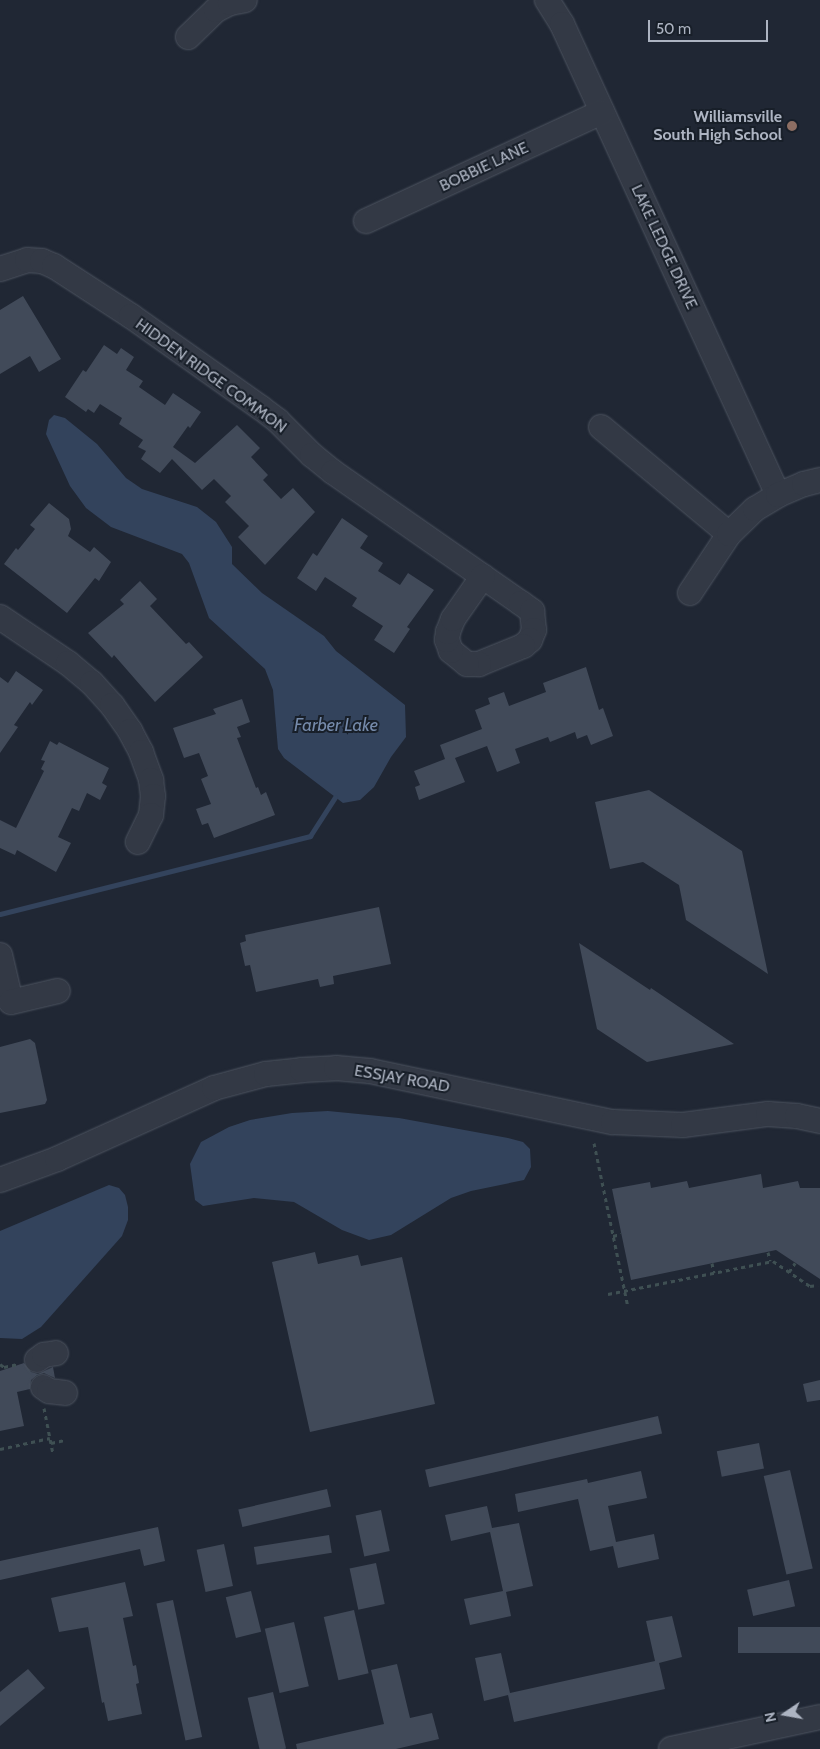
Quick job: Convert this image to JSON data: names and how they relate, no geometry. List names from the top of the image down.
{
  "streets": {
    "street": [
      "BOBBIE LANE",
      "LAKE LEDGE DRIVE",
      "HIDDEN RIDGE COMMON",
      "ESSJAY ROAD"
    ]
  },
  "crossings": [
    ["BOBBIE LANE", "LAKE LEDGE DRIVE"]
  ],
  "water": ["Farber Lake"],
  "places": ["Williamsville South High School"],
  "scale_bar": "50 m",
  "north": "left"
}
